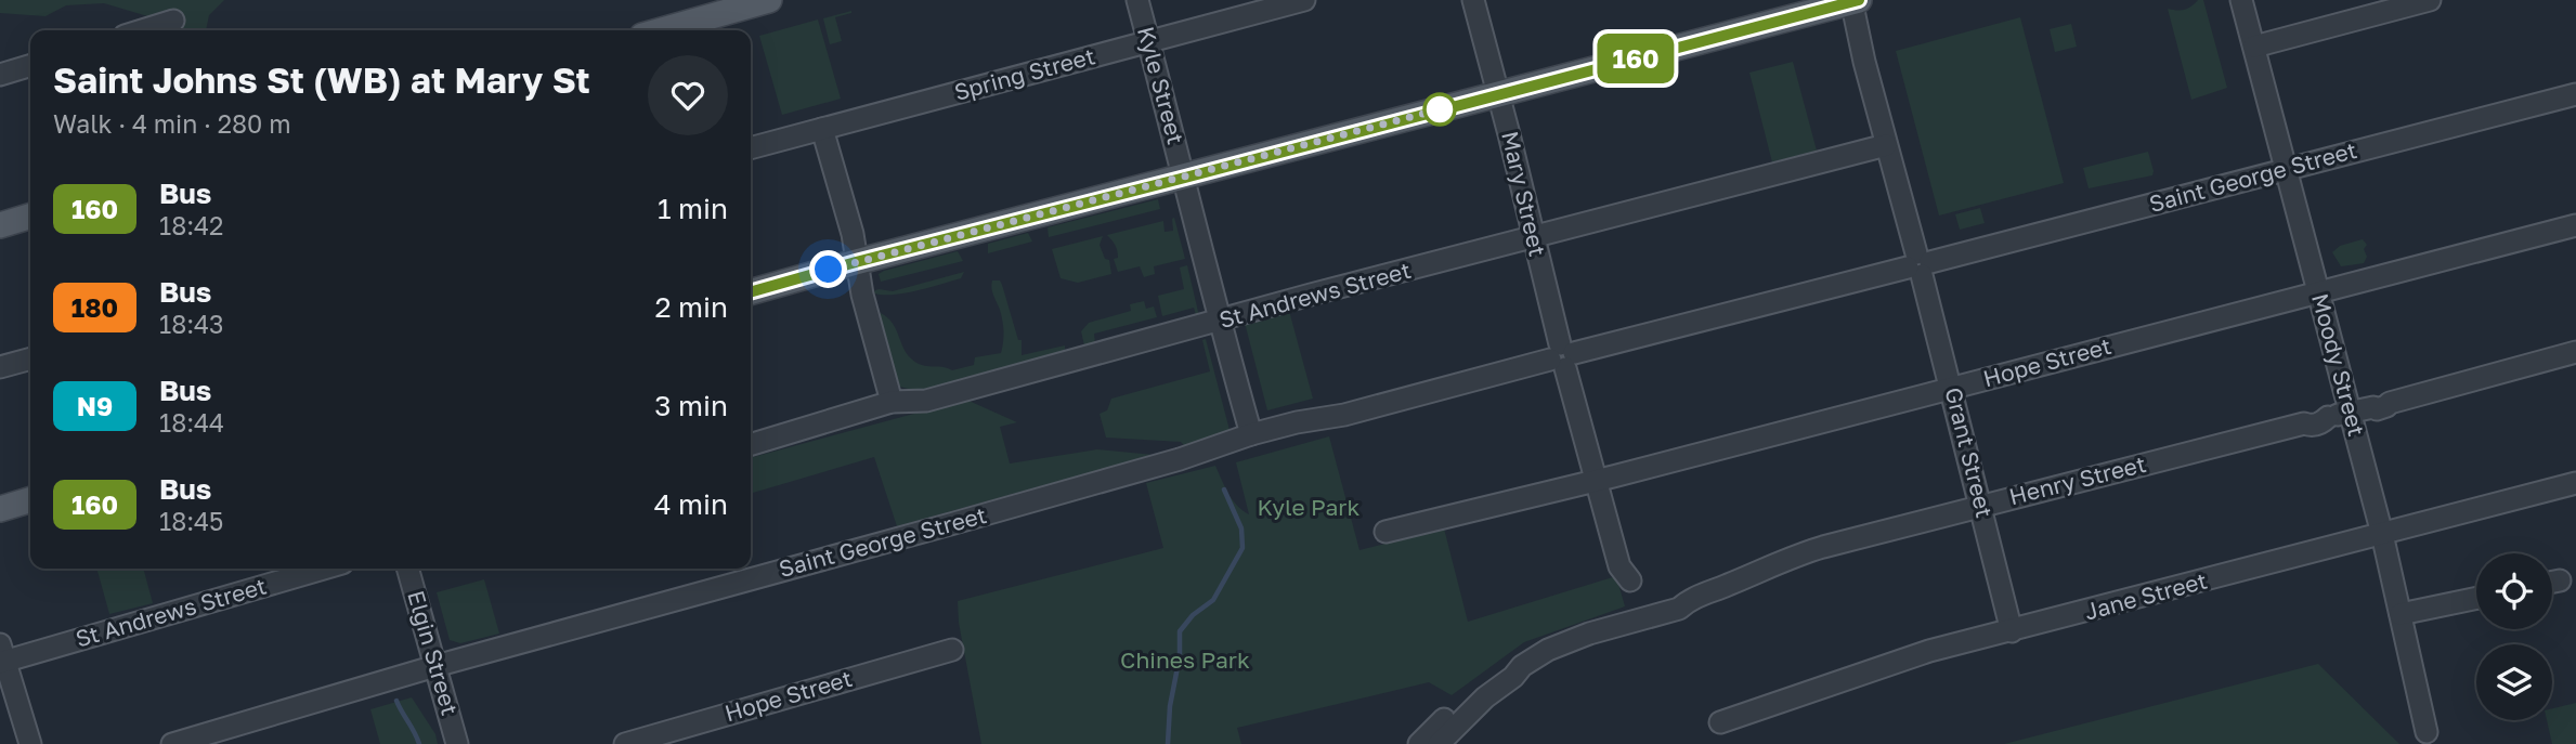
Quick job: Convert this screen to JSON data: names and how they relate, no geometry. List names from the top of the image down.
{
  "streets": {
    "street": [
      "Spring Street",
      "Kyle Street",
      "Saint George Street",
      "Mary Street",
      "St Andrews Street",
      "Hope Street",
      "Moody Street",
      "Grant Street",
      "Henry Street",
      "Jane Street",
      "Elgin Street"
    ]
  },
  "crossings": [
    ["Spring Street", "Kyle Street"],
    ["Kyle Street", "Saint George Street"],
    ["Kyle Street", "St Andrews Street"],
    ["Saint George Street", "Mary Street"],
    ["Saint George Street", "Moody Street"],
    ["Saint George Street", "Grant Street"],
    ["Saint George Street", "Elgin Street"],
    ["Mary Street", "St Andrews Street"],
    ["Mary Street", "Hope Street"],
    ["St Andrews Street", "Grant Street"],
    ["Hope Street", "Moody Street"],
    ["Hope Street", "Grant Street"],
    ["Moody Street", "Henry Street"],
    ["Moody Street", "Jane Street"],
    ["Grant Street", "Henry Street"],
    ["Grant Street", "Jane Street"]
  ],
  "parks": ["Kyle Park", "Chines Park"],
  "lines": ["bus line 160"],
  "page": {
    "on_map": "160",
    "heading": ["Saint Johns St (WB) at Mary St", "Walk · 4 min · 280 m"],
    "list": [
      {
        "mark": "160",
        "name": "Bus",
        "note": "18:42",
        "value": "1 min"
      },
      {
        "mark": "180",
        "name": "Bus",
        "note": "18:43",
        "value": "2 min"
      },
      {
        "mark": "N9",
        "name": "Bus",
        "note": "18:44",
        "value": "3 min"
      },
      {
        "mark": "160",
        "name": "Bus",
        "note": "18:45",
        "value": "4 min"
      }
    ]
  }
}
